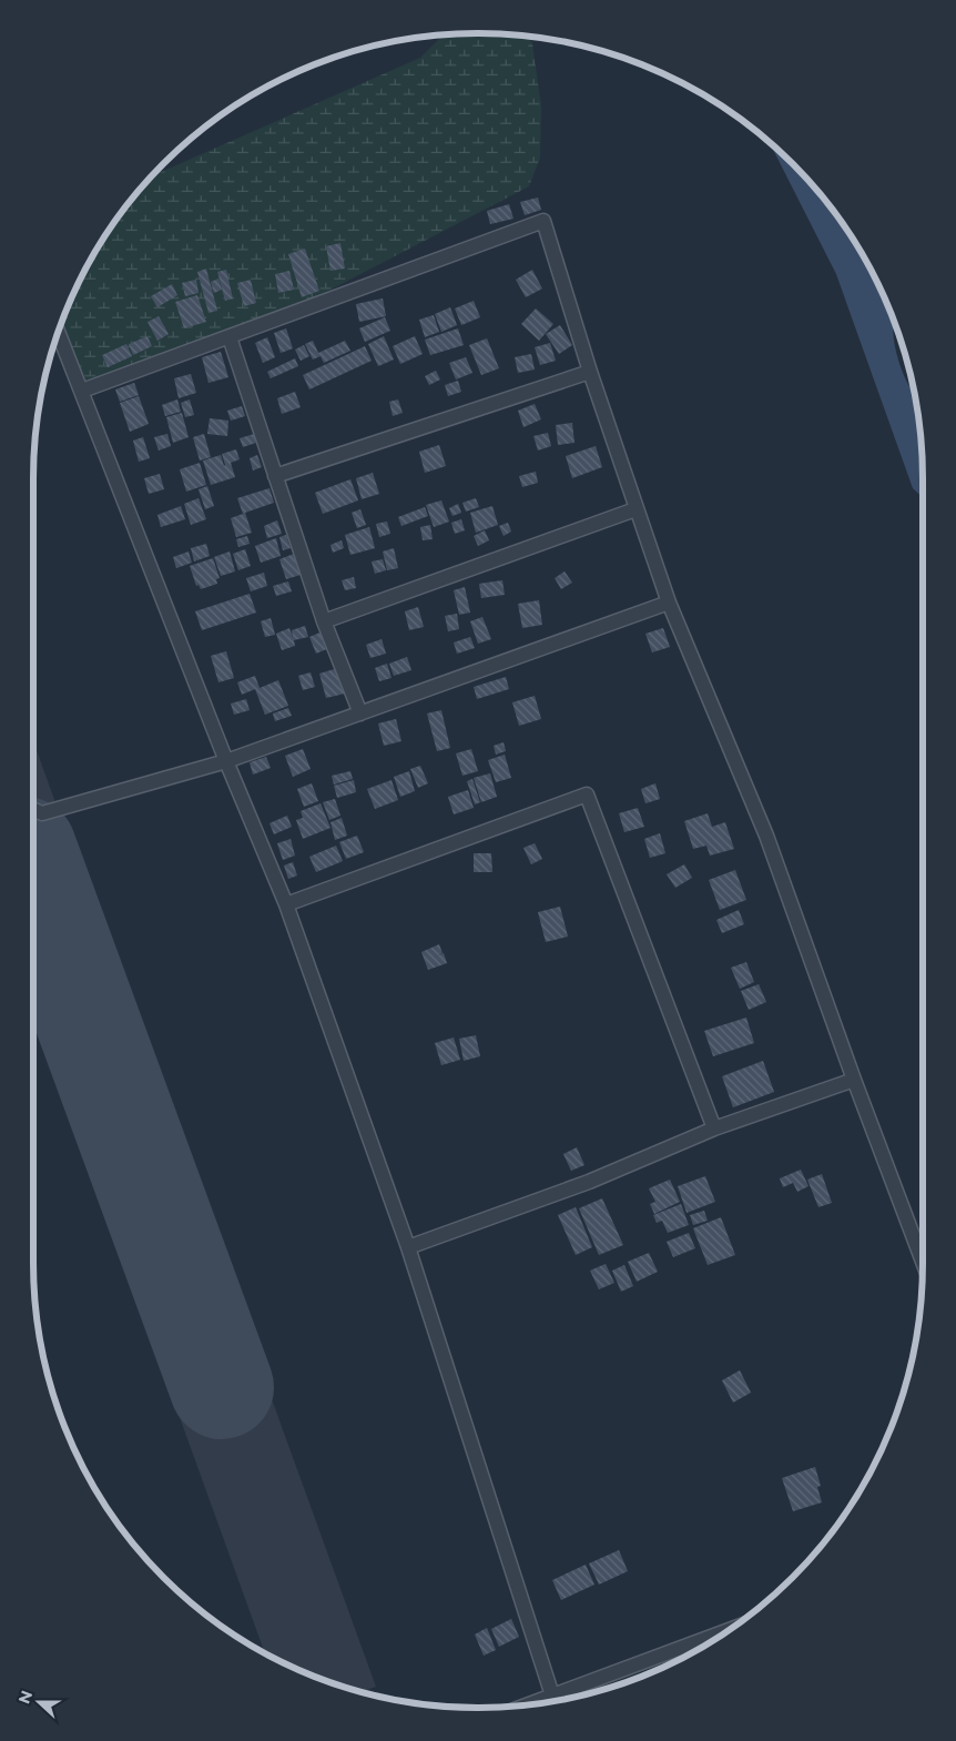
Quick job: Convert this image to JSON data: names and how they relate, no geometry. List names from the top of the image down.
{
  "north": "left"
}
